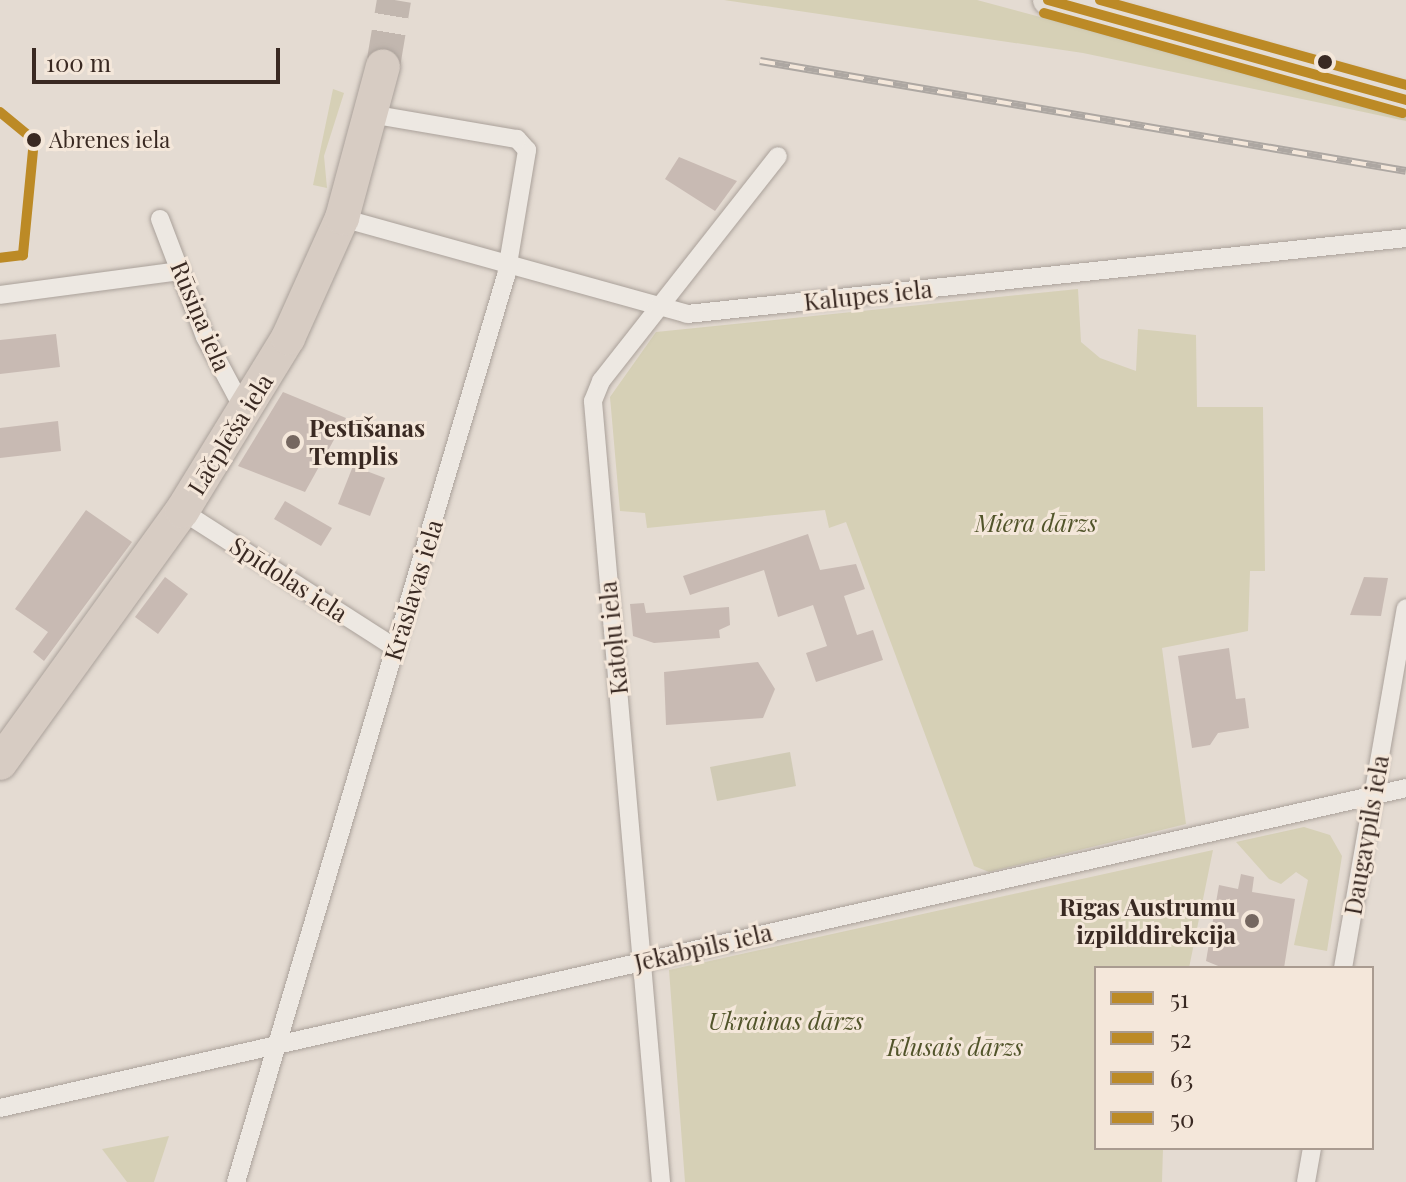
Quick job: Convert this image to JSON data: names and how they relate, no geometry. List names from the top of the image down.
{
  "streets": {
    "highway": ["Lāčplēša iela"],
    "street": [
      "Kalupes iela",
      "Rūsiņa iela",
      "Spīdolas iela",
      "Krāslavas iela",
      "Katoļu iela",
      "Daugavpils iela",
      "Jēkabpils iela"
    ]
  },
  "crossings": [
    ["Kalupes iela", "Lāčplēša iela"],
    ["Kalupes iela", "Krāslavas iela"],
    ["Kalupes iela", "Katoļu iela"],
    ["Rūsiņa iela", "Lāčplēša iela"],
    ["Lāčplēša iela", "Spīdolas iela"],
    ["Lāčplēša iela", "Krāslavas iela"],
    ["Spīdolas iela", "Krāslavas iela"],
    ["Krāslavas iela", "Jēkabpils iela"],
    ["Katoļu iela", "Jēkabpils iela"],
    ["Daugavpils iela", "Jēkabpils iela"]
  ],
  "parks": ["Miera dārzs", "Ukrainas dārzs", "Klusais dārzs"],
  "places": ["Abrenes iela", "Pestīšanas Templis", "Rīgas Austrumu izpilddirekcija"],
  "lines": [
    "transit line 51",
    "transit line 63",
    "transit line 52",
    "transit line 50"
  ],
  "legend": [
    "51",
    "52",
    "63",
    "50"
  ],
  "scale_bar": "100 m"
}
